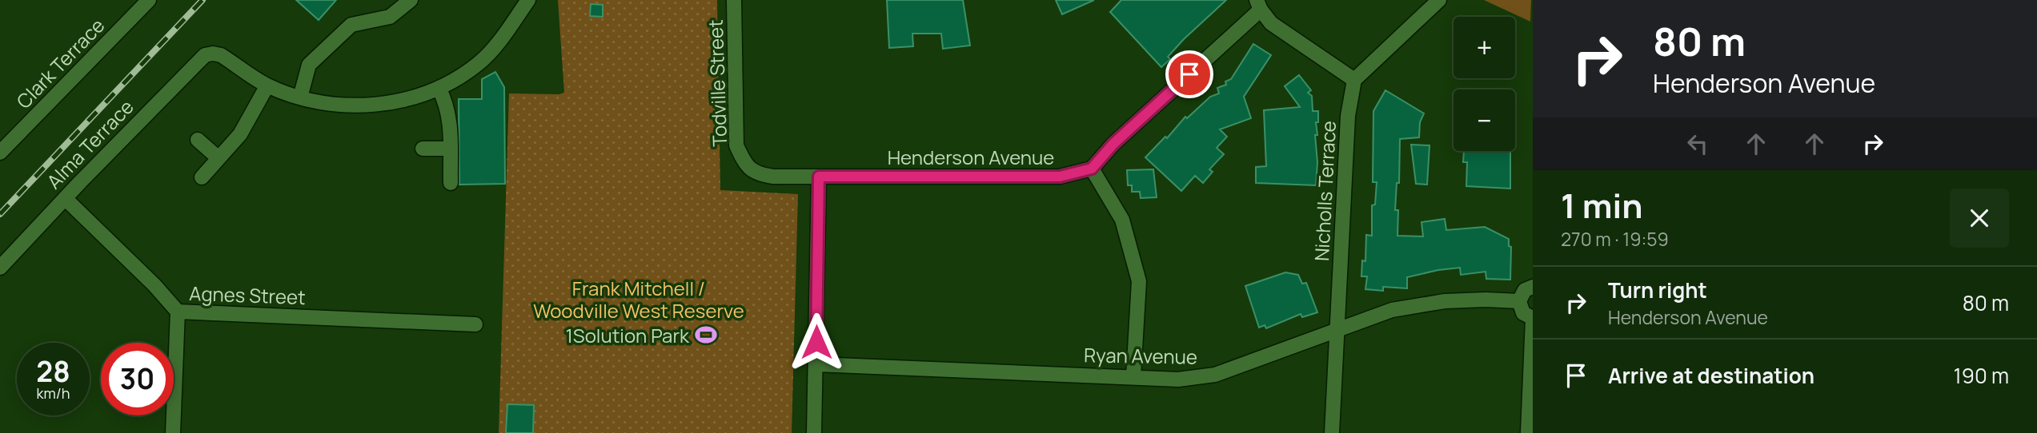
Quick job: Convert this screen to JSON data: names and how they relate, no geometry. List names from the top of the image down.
{
  "streets": {
    "street": [
      "Clark Terrace",
      "Todville Street",
      "Alma Terrace",
      "Henderson Avenue",
      "Nicholls Terrace",
      "Agnes Street",
      "Ryan Avenue"
    ]
  },
  "crossings": [
    ["Todville Street", "Henderson Avenue"],
    ["Alma Terrace", "Agnes Street"],
    ["Nicholls Terrace", "Ryan Avenue"]
  ],
  "parks": ["Frank Mitchell / Woodville West Reserve"],
  "places": {
    "sports": ["1Solution Park"]
  },
  "page": {
    "turn": ["80 m", "Henderson Avenue"],
    "map_buttons": ["+", "−"],
    "heading": ["1 min", "270 m · 19:59"],
    "list": [
      {
        "name": "Turn right",
        "note": "Henderson Avenue",
        "value": "80 m"
      },
      {
        "name": "Arrive at destination",
        "value": "190 m"
      }
    ],
    "speed": "28 km/h",
    "limit": "30"
  }
}
